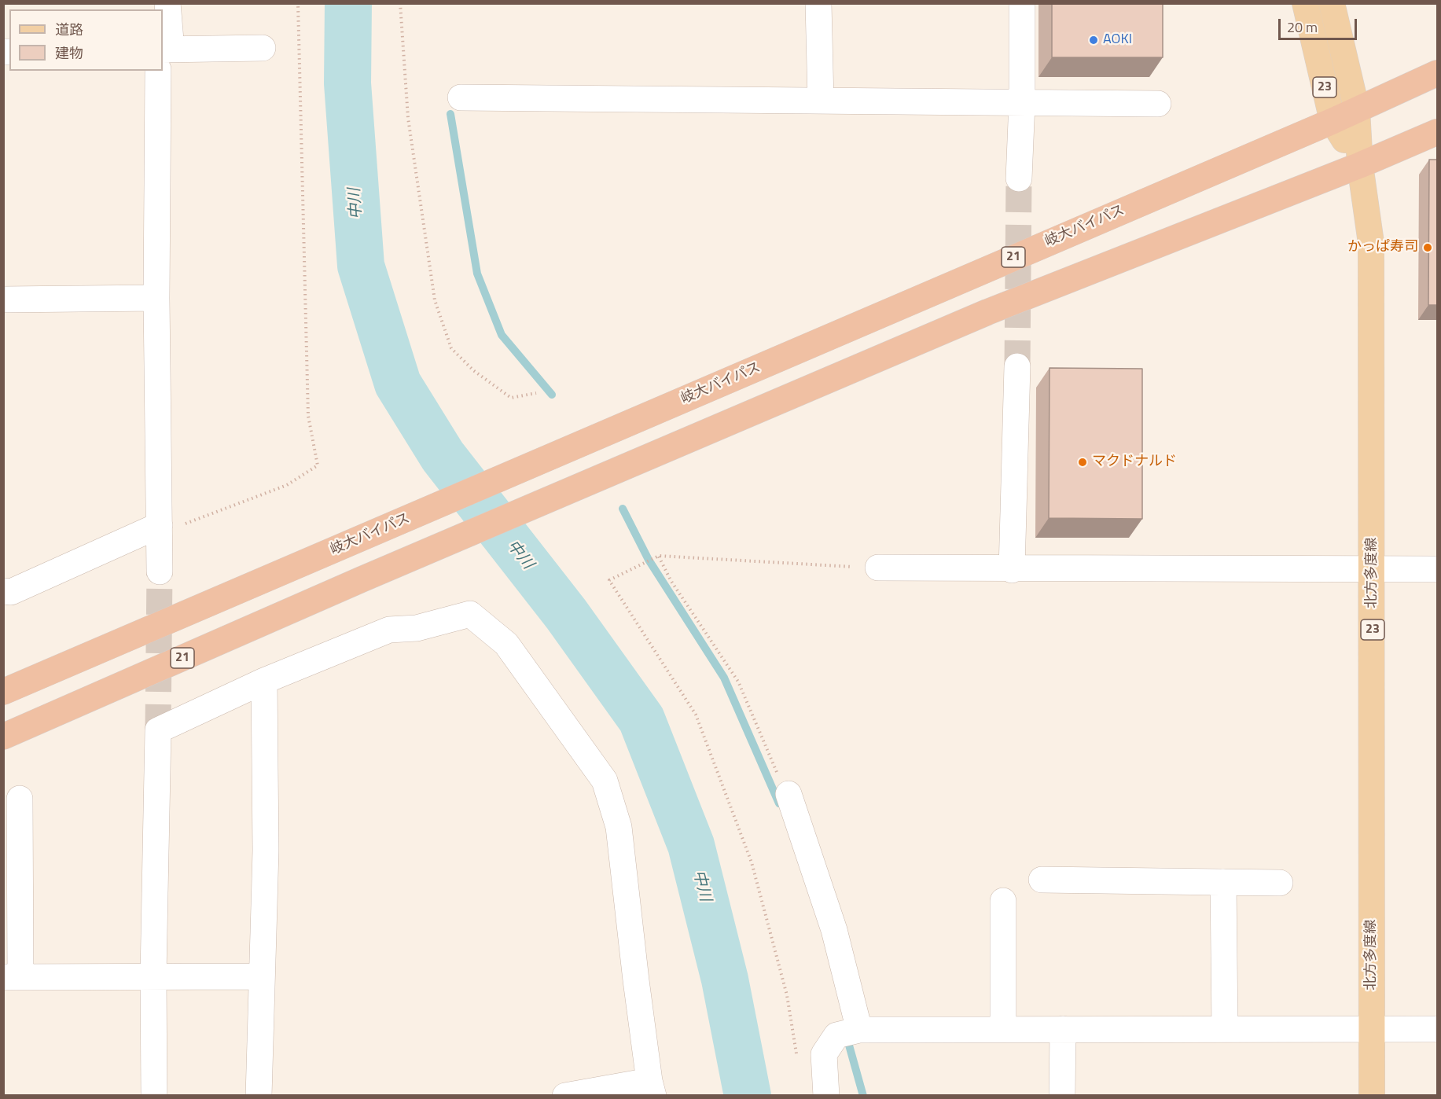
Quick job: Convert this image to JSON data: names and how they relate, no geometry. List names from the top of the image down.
{
  "streets": {
    "highway": ["岐大バイパス", "21"],
    "main road": ["23", "北方多度線"]
  },
  "crossings": [
    ["23", "岐大バイパス"],
    ["23", "21"],
    ["23", "北方多度線"],
    ["21", "北方多度線"]
  ],
  "water": ["中川"],
  "places": ["AOKI", "かっぱ寿司", "マクドナルド"],
  "legend": ["道路", "建物"],
  "scale_bar": "20 m"
}
